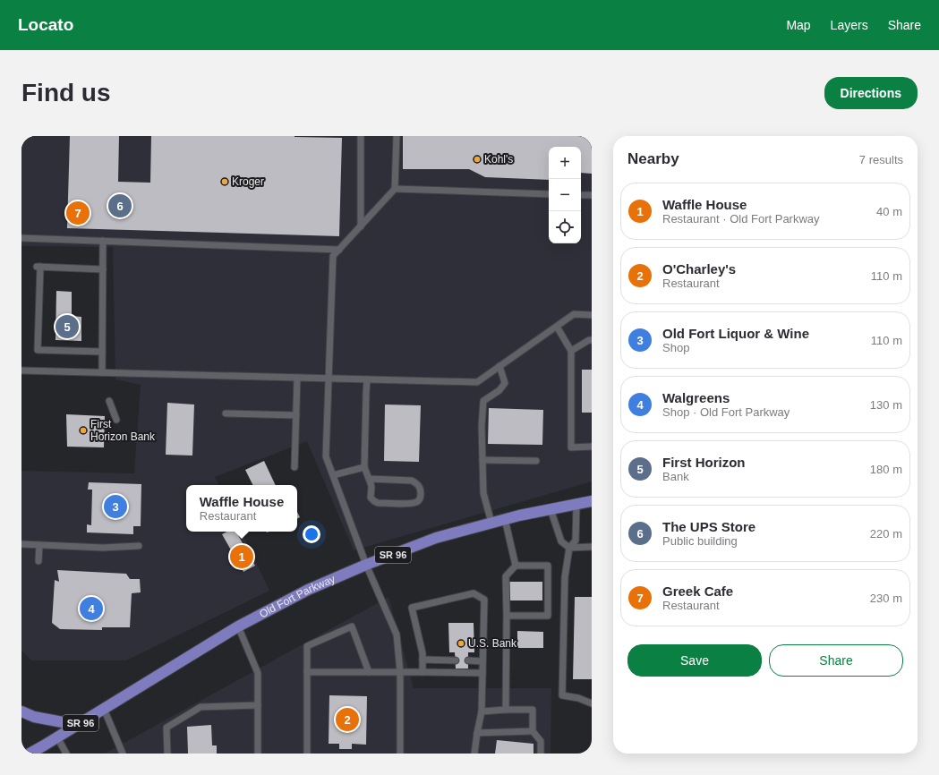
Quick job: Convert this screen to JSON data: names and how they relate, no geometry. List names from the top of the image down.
{
  "streets": {
    "main road": ["SR 96", "Old Fort Parkway"]
  },
  "places": [
    "Kohl's",
    "Kroger",
    "First Horizon Bank",
    "U.S. Bank"
  ],
  "page": {
    "header": "Locato",
    "nav": ["Map", "Layers", "Share"],
    "buttons": [
      "Directions",
      ["Save", "Share"]
    ],
    "title": "Find us",
    "heading": ["Nearby", "7 results"],
    "map_buttons": ["+", "−"],
    "list": [
      {
        "mark": "1",
        "name": "Waffle House",
        "note": "Restaurant · Old Fort Parkway",
        "value": "40 m"
      },
      {
        "mark": "2",
        "name": "O'Charley's",
        "note": "Restaurant",
        "value": "110 m"
      },
      {
        "mark": "3",
        "name": "Old Fort Liquor & Wine",
        "note": "Shop",
        "value": "110 m"
      },
      {
        "mark": "4",
        "name": "Walgreens",
        "note": "Shop · Old Fort Parkway",
        "value": "130 m"
      },
      {
        "mark": "5",
        "name": "First Horizon",
        "note": "Bank",
        "value": "180 m"
      },
      {
        "mark": "6",
        "name": "The UPS Store",
        "note": "Public building",
        "value": "220 m"
      },
      {
        "mark": "7",
        "name": "Greek Cafe",
        "note": "Restaurant",
        "value": "230 m"
      }
    ],
    "pins": [
      "6",
      "7",
      "5",
      "3",
      "1",
      "4",
      "2"
    ],
    "popup": ["Waffle House", "Restaurant"]
  }
}
